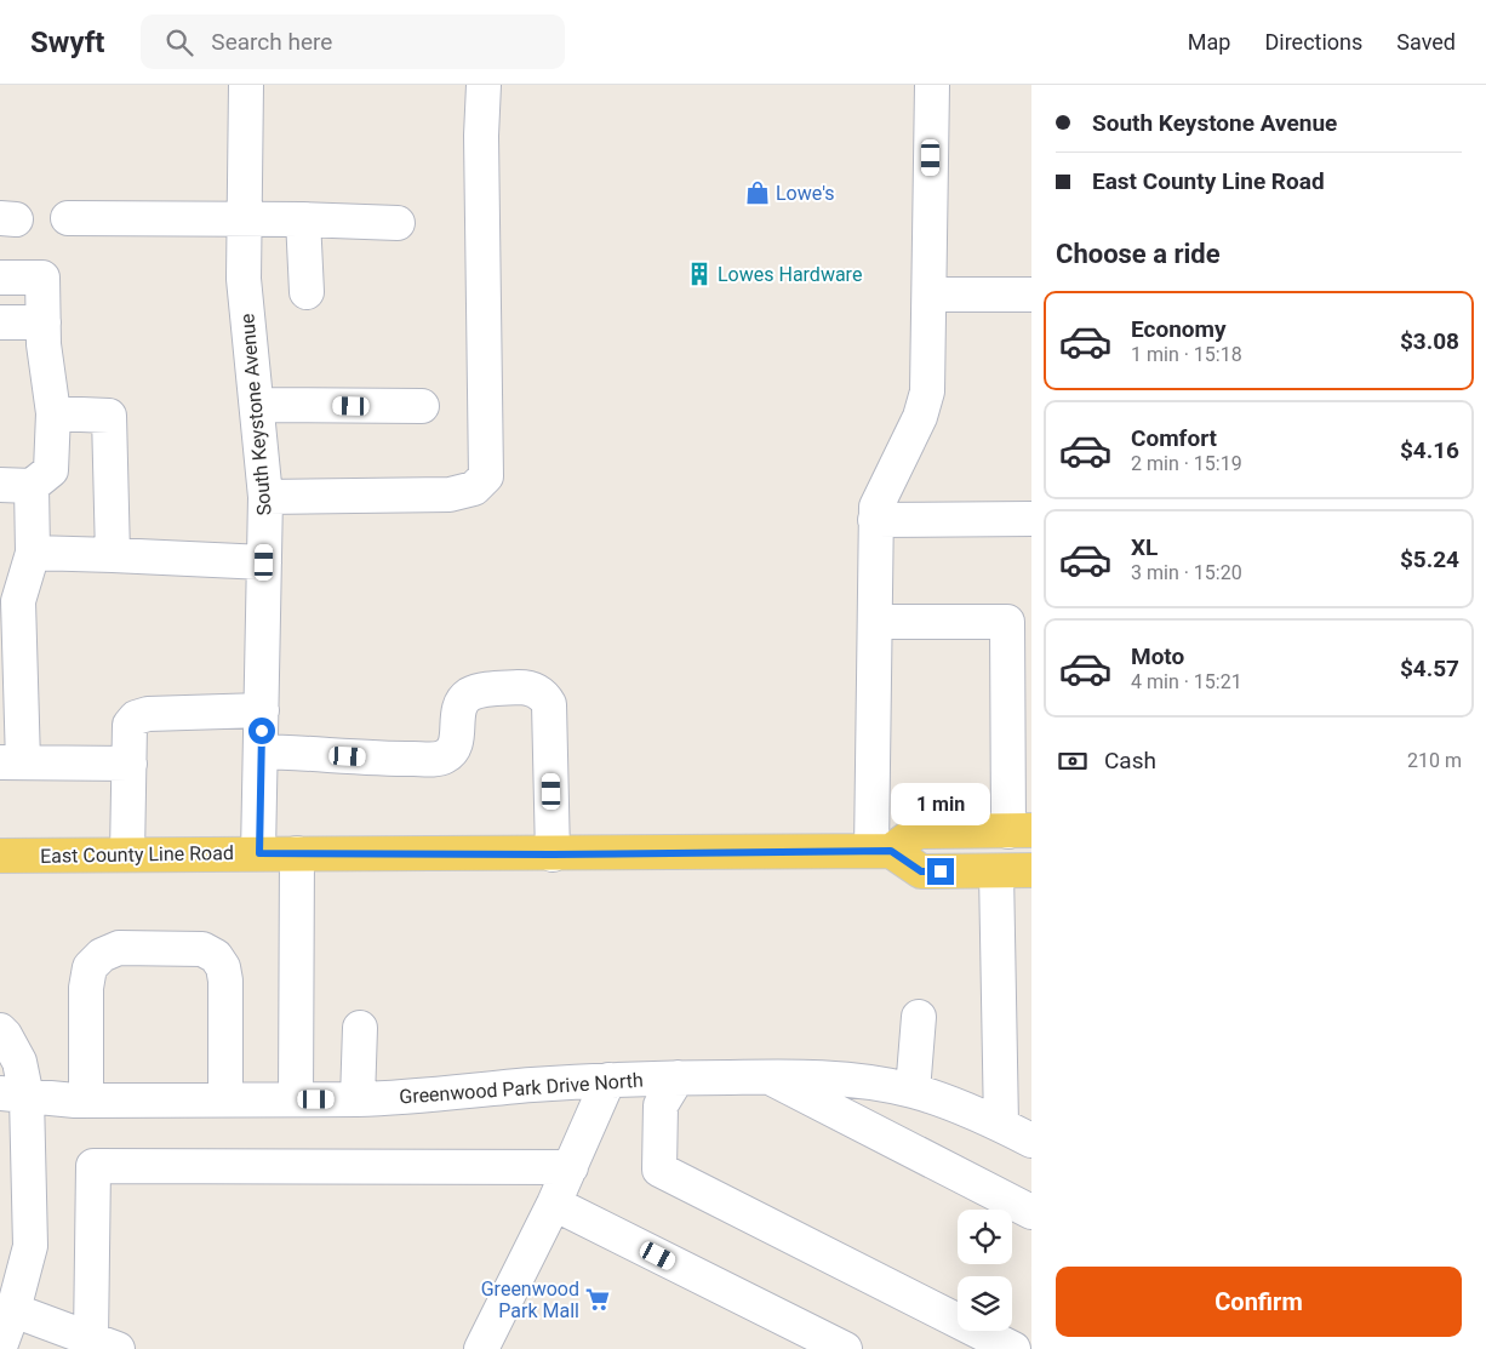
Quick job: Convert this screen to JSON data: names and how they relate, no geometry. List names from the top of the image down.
{
  "streets": {
    "main road": ["East County Line Road"],
    "street": ["South Keystone Avenue", "Greenwood Park Drive North"]
  },
  "crossings": [
    ["South Keystone Avenue", "East County Line Road"]
  ],
  "places": {
    "shop": ["Lowe's"],
    "building": ["Lowes Hardware"],
    "supermarket": ["Greenwood Park Mall"]
  },
  "page": {
    "header": "Swyft",
    "search": "Search here",
    "nav": ["Map", "Directions", "Saved"],
    "banner": ["South Keystone Avenue", "East County Line Road"],
    "heading": "Choose a ride",
    "list": [
      {
        "name": "Economy",
        "note": "1 min · 15:18",
        "value": "$3.08"
      },
      {
        "name": "Comfort",
        "note": "2 min · 15:19",
        "value": "$4.16"
      },
      {
        "name": "XL",
        "note": "3 min · 15:20",
        "value": "$5.24"
      },
      {
        "name": "Moto",
        "note": "4 min · 15:21",
        "value": "$4.57"
      }
    ],
    "pay": ["Cash", "210 m"],
    "bubble": "1 min",
    "buttons": "Confirm"
  }
}
